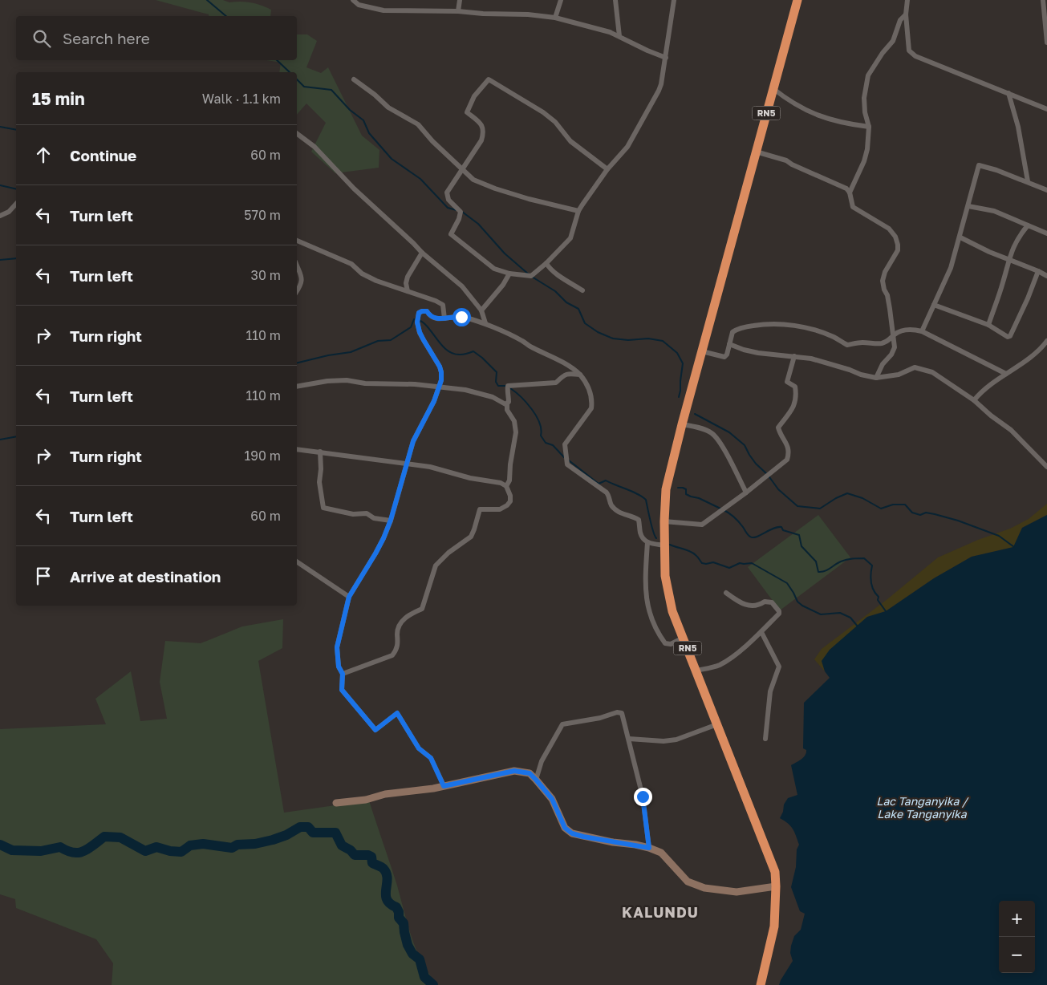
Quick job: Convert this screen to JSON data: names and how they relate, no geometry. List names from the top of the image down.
{
  "streets": {
    "highway": ["RN5"]
  },
  "districts": ["KALUNDU"],
  "water": ["Lac Tanganyika / Lake Tanganyika"],
  "page": {
    "search": "Search here",
    "heading": ["15 min", "Walk · 1.1 km"],
    "list": [
      ["Continue", "60 m"],
      ["Turn left", "570 m"],
      ["Turn left", "30 m"],
      ["Turn right", "110 m"],
      ["Turn left", "110 m"],
      ["Turn right", "190 m"],
      ["Turn left", "60 m"],
      "Arrive at destination"
    ],
    "map_buttons": ["+", "−"]
  }
}
